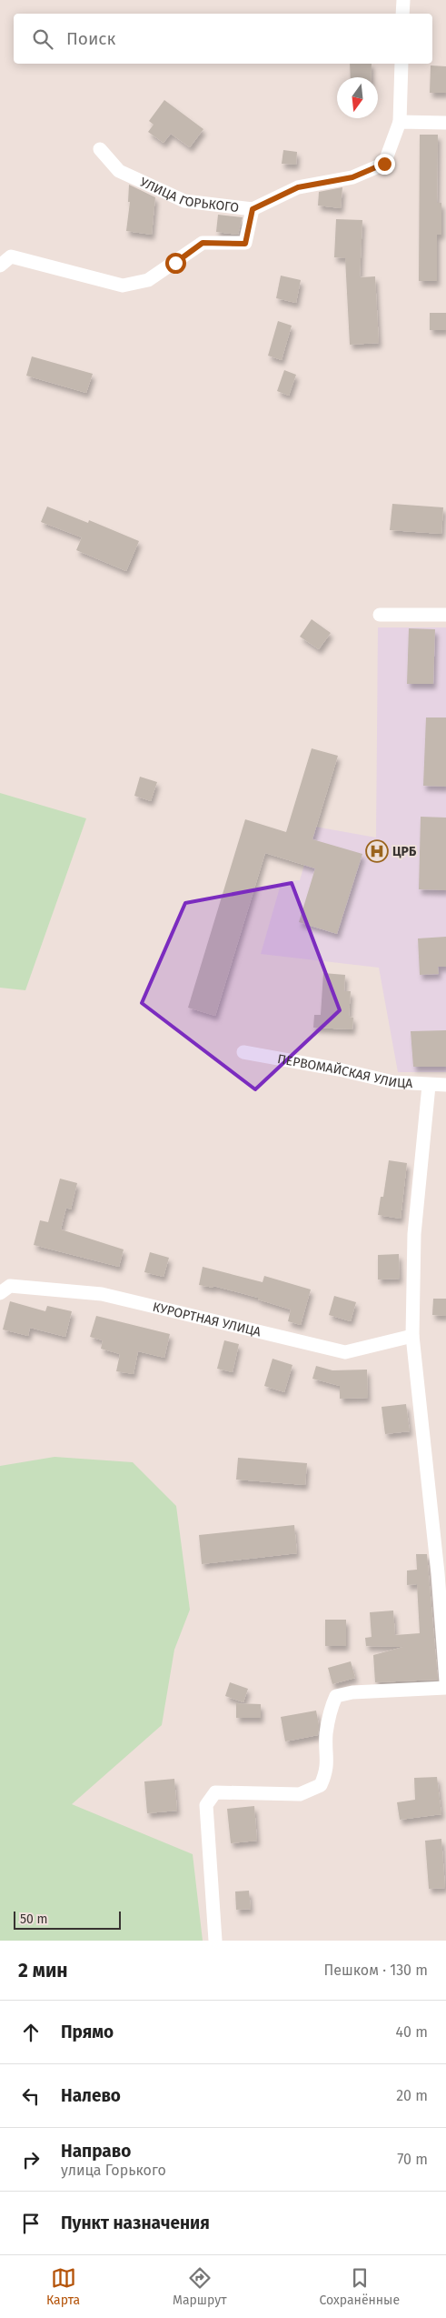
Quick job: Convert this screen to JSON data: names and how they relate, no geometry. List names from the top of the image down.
{
  "streets": {
    "street": ["УЛИЦА ГОРЬКОГО", "ПЕРВОМАЙСКАЯ УЛИЦА", "КУРОРТНАЯ УЛИЦА"]
  },
  "places": {
    "hospital": ["ЦРБ"]
  },
  "scale_bar": "50 m",
  "north": "bottom",
  "page": {
    "search": "Поиск",
    "scale": "50 m",
    "heading": ["2 мин", "Пешком · 130 m"],
    "list": [
      ["Прямо", "40 m"],
      ["Налево", "20 m"],
      ["Направо", "улица Горького", "70 m"],
      "Пункт назначения"
    ],
    "nav": ["Карта", "Маршрут", "Сохранённые"]
  }
}
